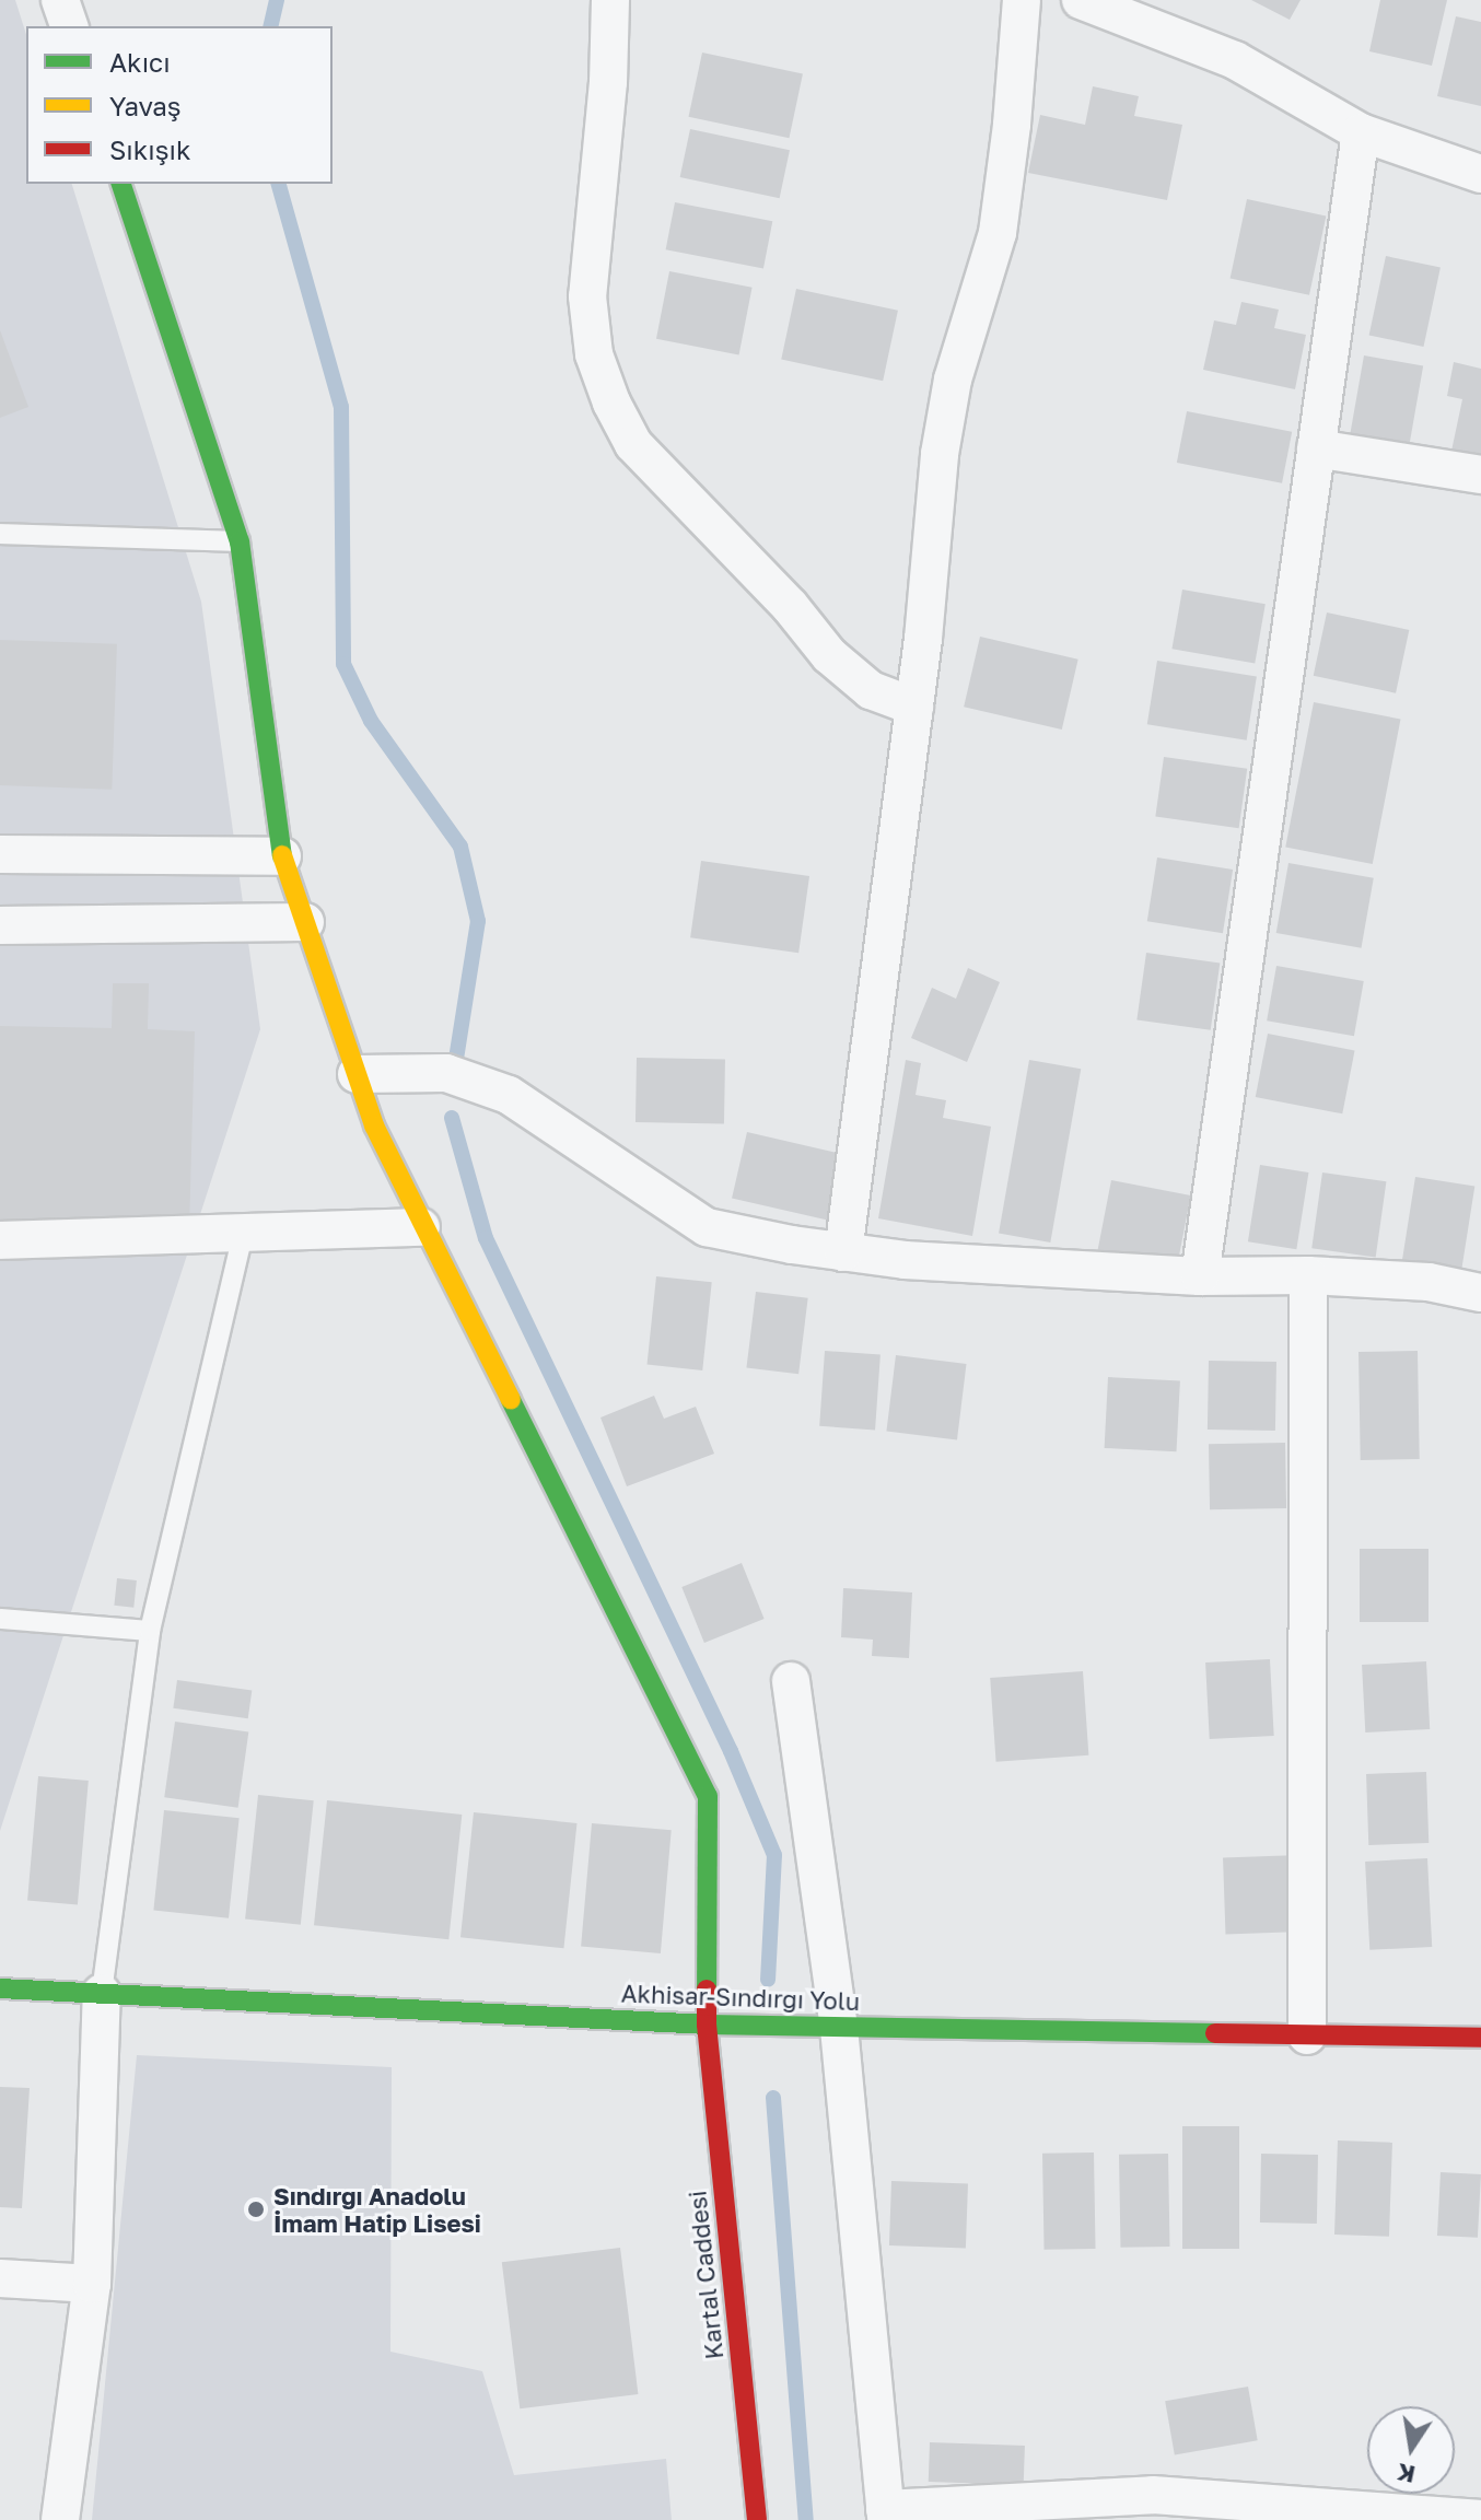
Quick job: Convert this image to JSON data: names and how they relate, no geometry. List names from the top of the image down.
{
  "streets": {
    "street": ["Akhisar-Sındırgı Yolu", "Kartal Caddesi"]
  },
  "crossings": [
    ["Akhisar-Sındırgı Yolu", "Kartal Caddesi"]
  ],
  "places": ["Sındırgı Anadolu İmam Hatip Lisesi"],
  "legend": ["Akıcı", "Yavaş", "Sıkışık"],
  "north": "bottom"
}
